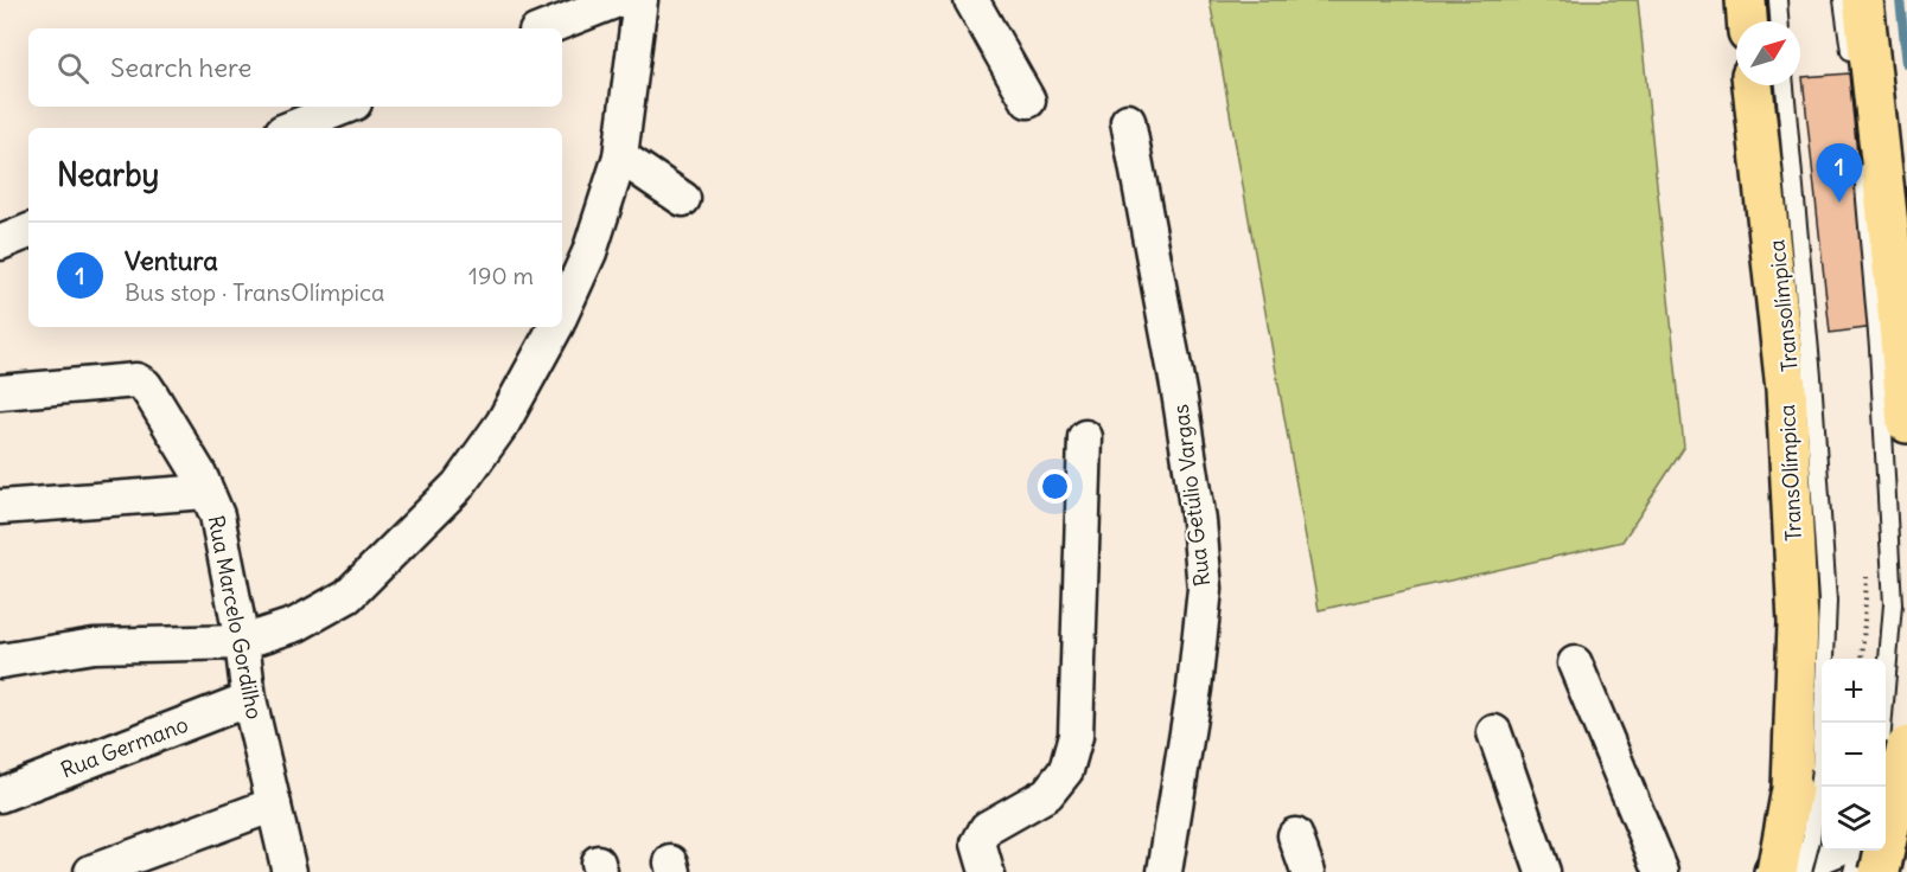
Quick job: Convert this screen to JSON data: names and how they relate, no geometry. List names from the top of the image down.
{
  "streets": {
    "highway": ["TransOlímpica"],
    "street": ["Rua Getúlio Vargas", "Rua Marcelo Gordilho", "Rua Germano"],
    "lane": ["Transolímpica"]
  },
  "crossings": [
    ["Transolímpica", "TransOlímpica"],
    ["Rua Marcelo Gordilho", "Rua Germano"]
  ],
  "north": "top right",
  "page": {
    "search": "Search here",
    "heading": "Nearby",
    "pins": "1",
    "list": [
      {
        "mark": "1",
        "name": "Ventura",
        "note": "Bus stop · TransOlímpica",
        "value": "190 m"
      }
    ],
    "map_buttons": ["+", "−"]
  }
}
